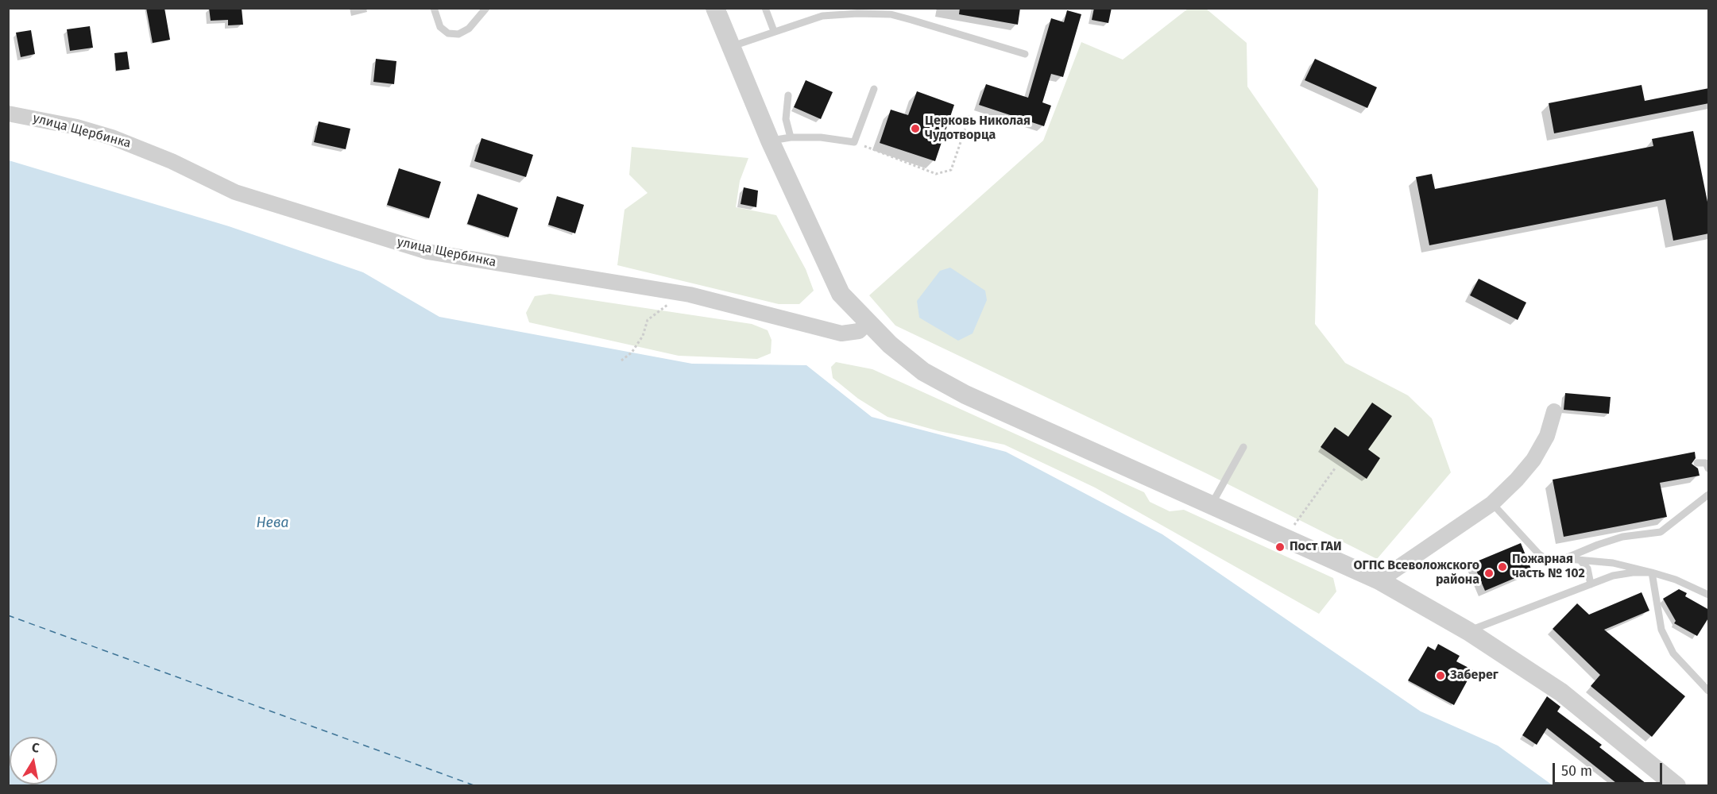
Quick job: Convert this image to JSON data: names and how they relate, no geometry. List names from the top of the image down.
{
  "streets": {
    "street": ["улица Щербинка"]
  },
  "water": ["Нева"],
  "places": [
    "Церковь Николая Чудотворца",
    "Пост ГАИ",
    "Пожарная часть № 102",
    "ОГПС Всеволожского района",
    "Заберег"
  ],
  "scale_bar": "50 m",
  "north": "top"
}
